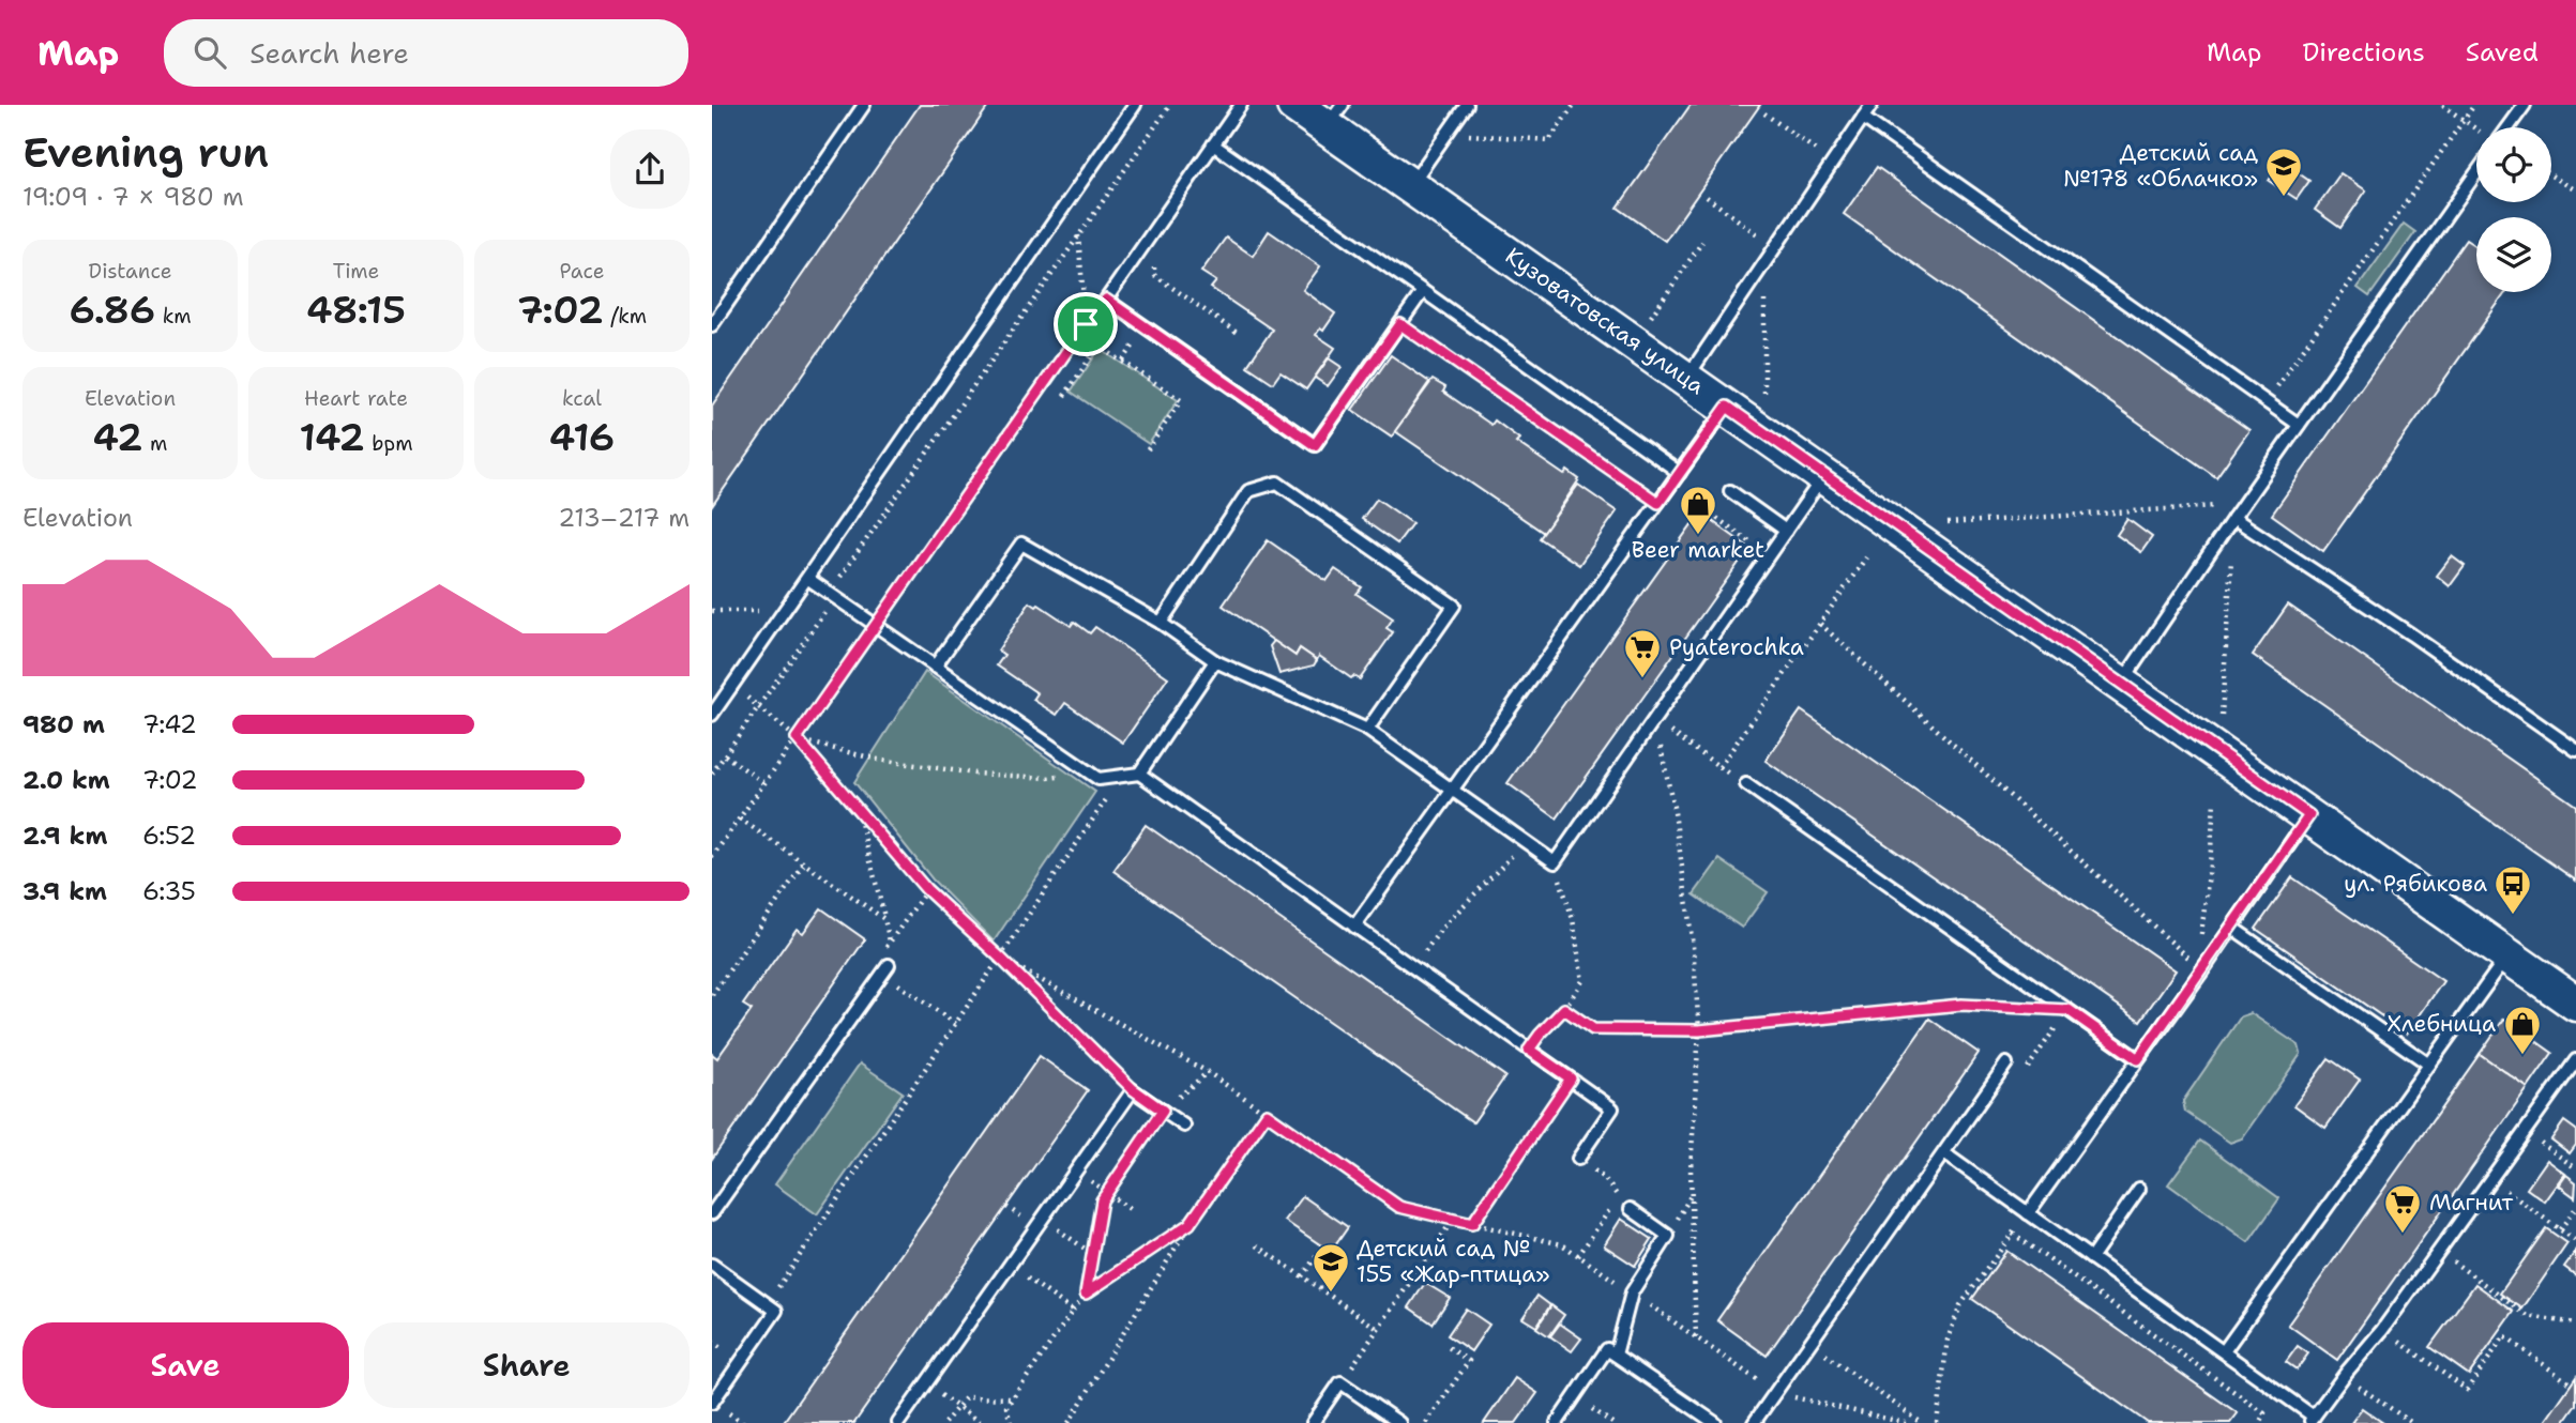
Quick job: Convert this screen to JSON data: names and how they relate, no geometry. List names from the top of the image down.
{
  "streets": {
    "street": ["Кузоватовская улица"]
  },
  "places": {
    "school or university": ["Детский сад №178 «Облачко»", "Детский сад № 155 «Жар-птица»"],
    "shop": ["Beer market", "Хлебница"],
    "supermarket": ["Pyaterochka", "Магнит"],
    "bus stop": ["ул. Рябикова"]
  },
  "page": {
    "header": "Map",
    "search": "Search here",
    "nav": ["Map", "Directions", "Saved"],
    "heading": ["Evening run", "19:09 · 7 × 980 m"],
    "stats": [
      ["Distance", "6.86 km"],
      ["Time", "48:15"],
      ["Pace", "7:02 /km"],
      ["Elevation", "42 m"],
      ["Heart rate", "142 bpm"],
      ["kcal", "416"]
    ],
    "chart": ["Elevation", "213–217 m"],
    "list": [
      {
        "name": "980 m",
        "note": "7:42"
      },
      {
        "name": "2.0 km",
        "note": "7:02"
      },
      {
        "name": "2.9 km",
        "note": "6:52"
      },
      {
        "name": "3.9 km",
        "note": "6:35"
      }
    ],
    "buttons": ["Save", "Share"]
  }
}
